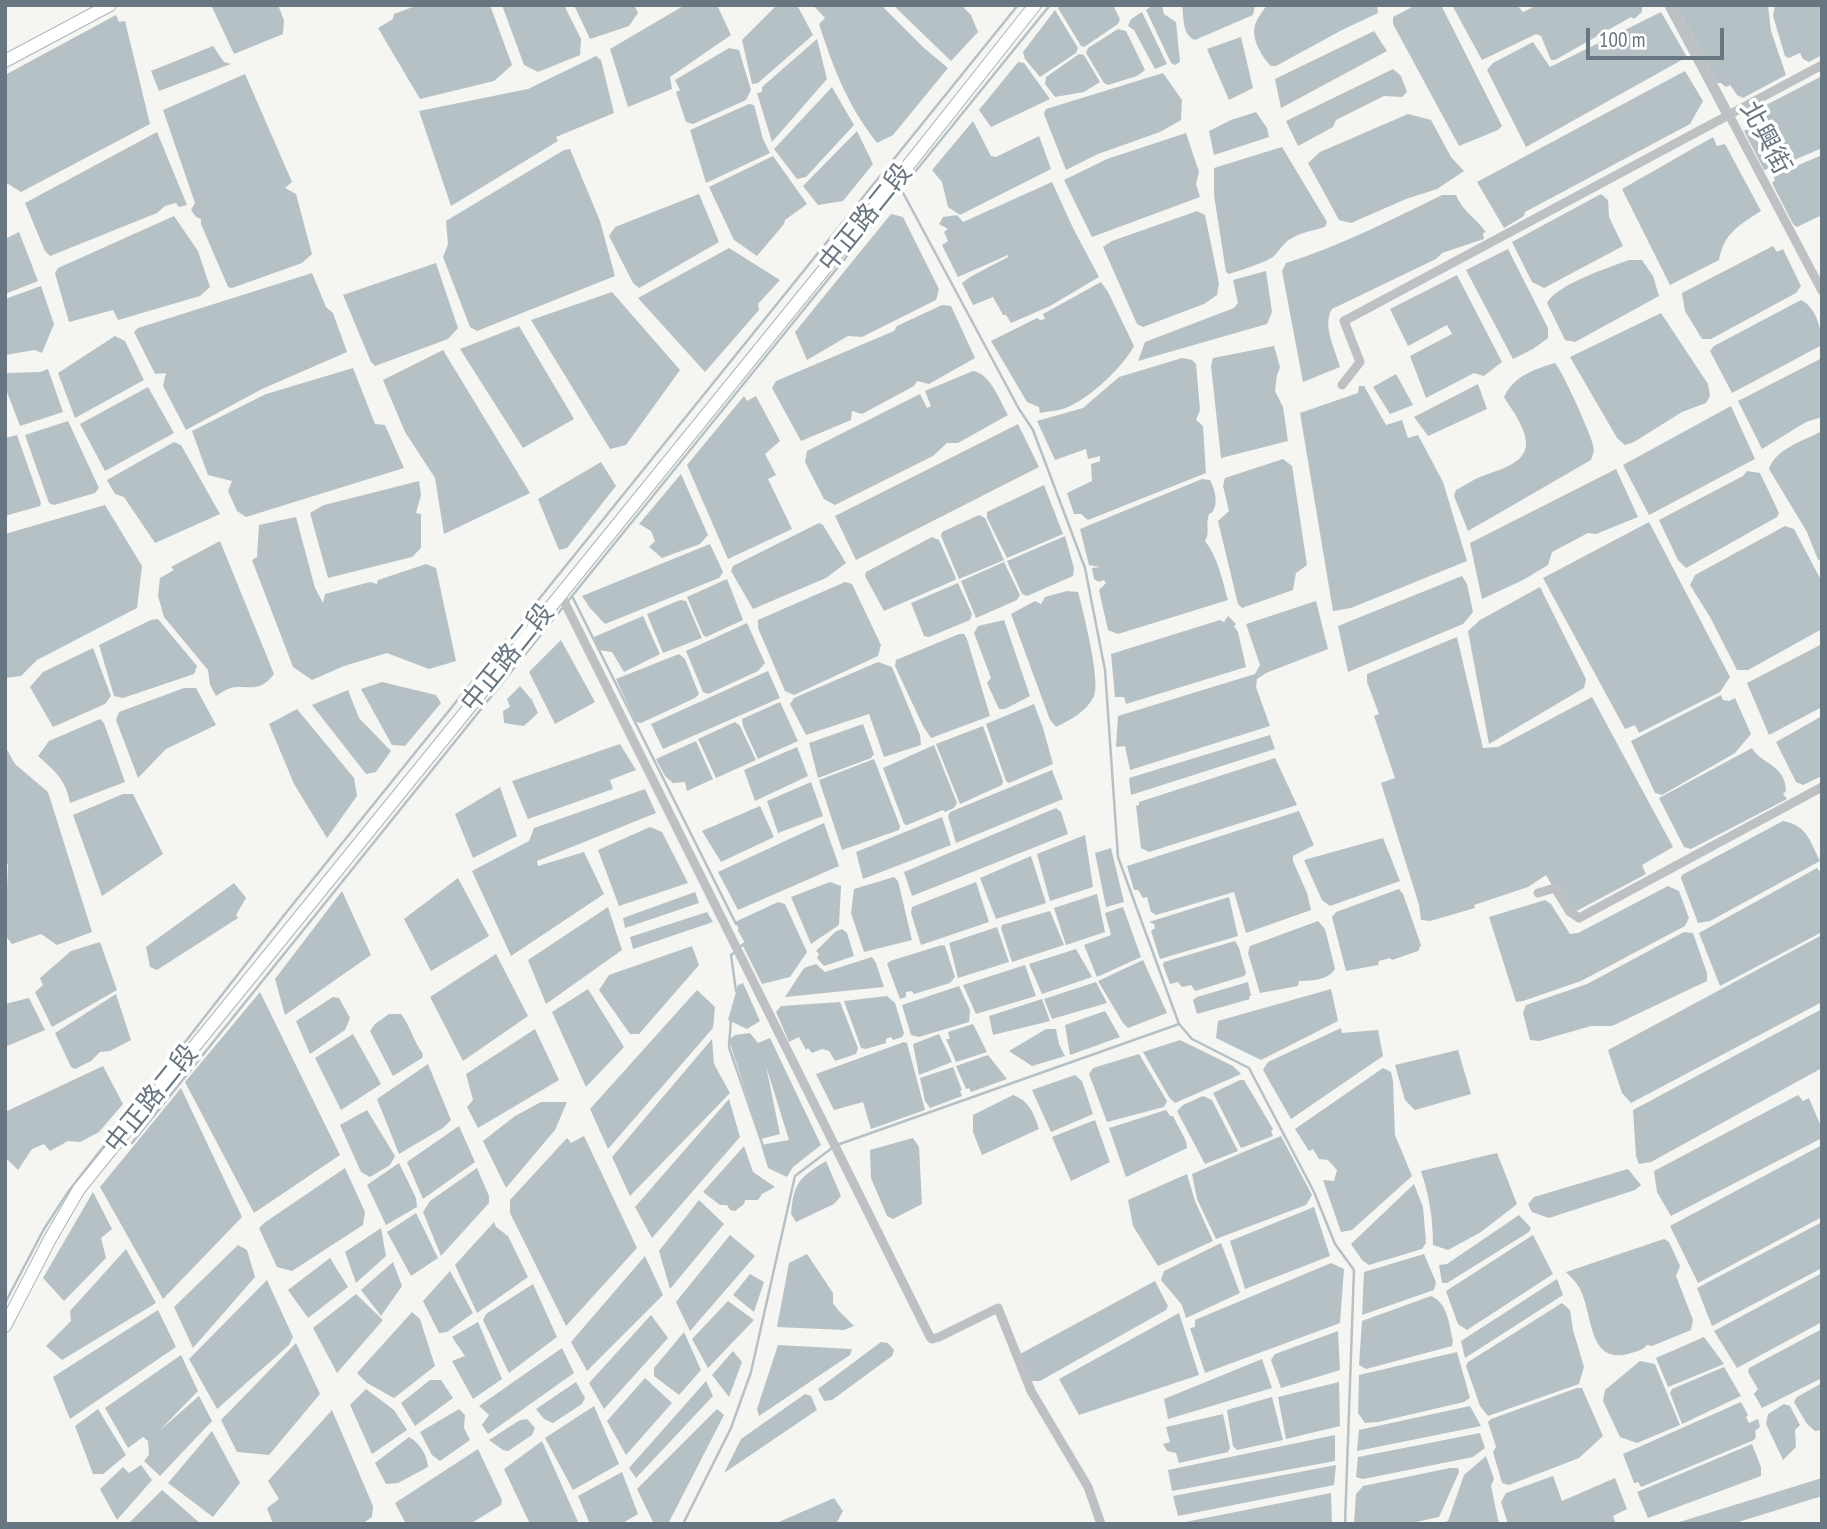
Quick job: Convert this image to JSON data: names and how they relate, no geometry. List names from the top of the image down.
{
  "streets": {
    "main road": ["中正路二段"],
    "street": ["北興街"]
  },
  "scale_bar": "100 m"
}
